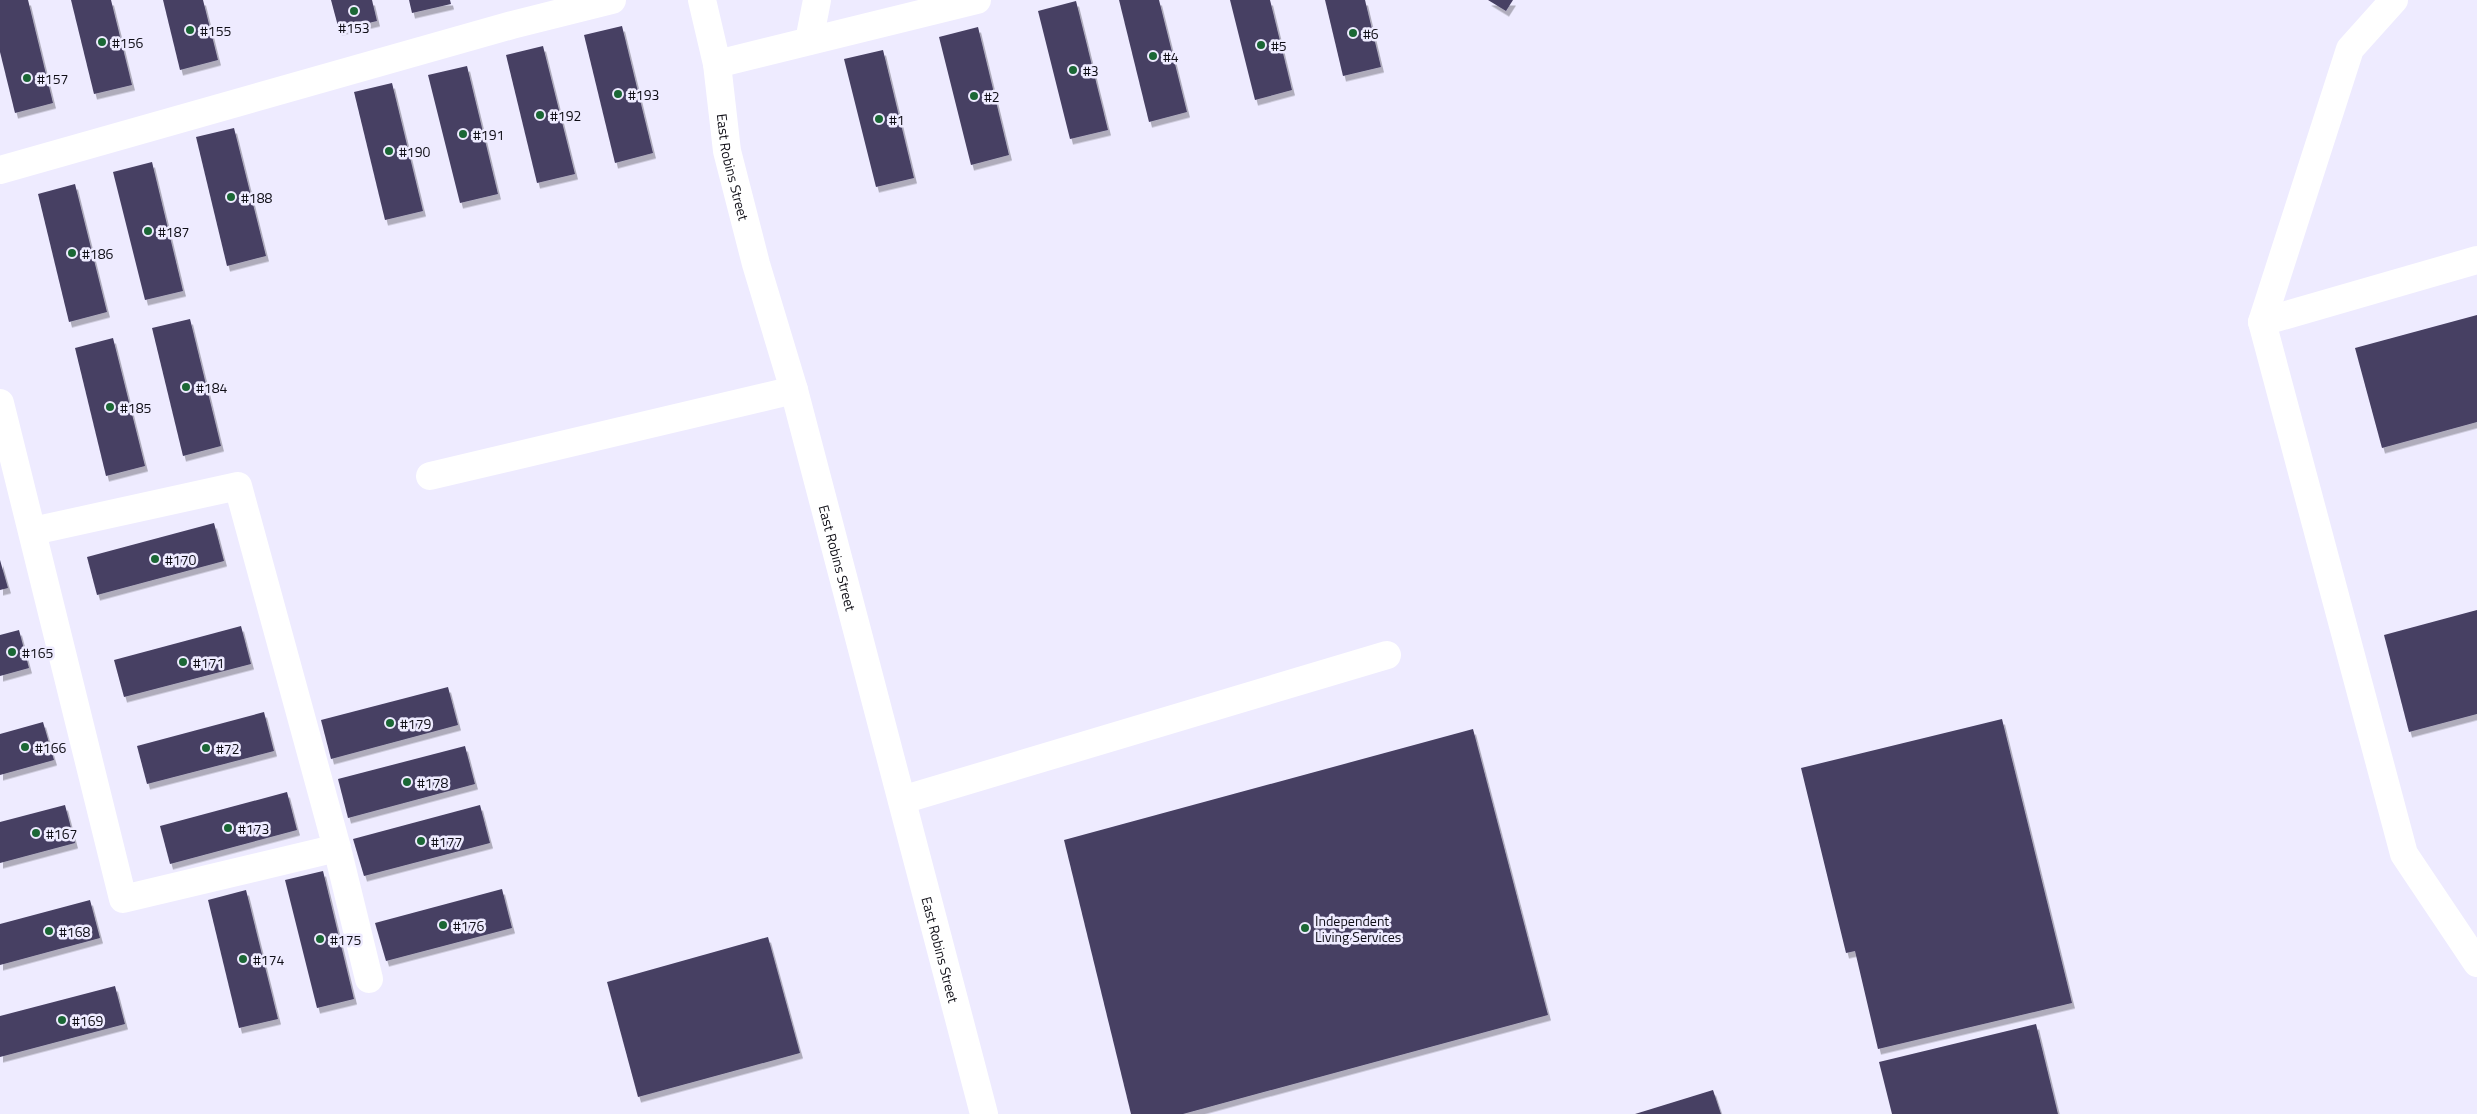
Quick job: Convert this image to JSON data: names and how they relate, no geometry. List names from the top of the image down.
{
  "streets": {
    "street": ["East Robins Street"]
  },
  "places": [
    "#153",
    "#155",
    "#6",
    "#156",
    "#5",
    "#4",
    "#3",
    "#157",
    "#193",
    "#2",
    "#192",
    "#1",
    "#191",
    "#190",
    "#188",
    "#187",
    "#186",
    "#184",
    "#185",
    "#170",
    "#165",
    "#171",
    "#179",
    "#166",
    "#72",
    "#178",
    "#173",
    "#167",
    "#177",
    "#176",
    "Independent Living Services",
    "#168",
    "#175",
    "#174",
    "#169"
  ]
}
